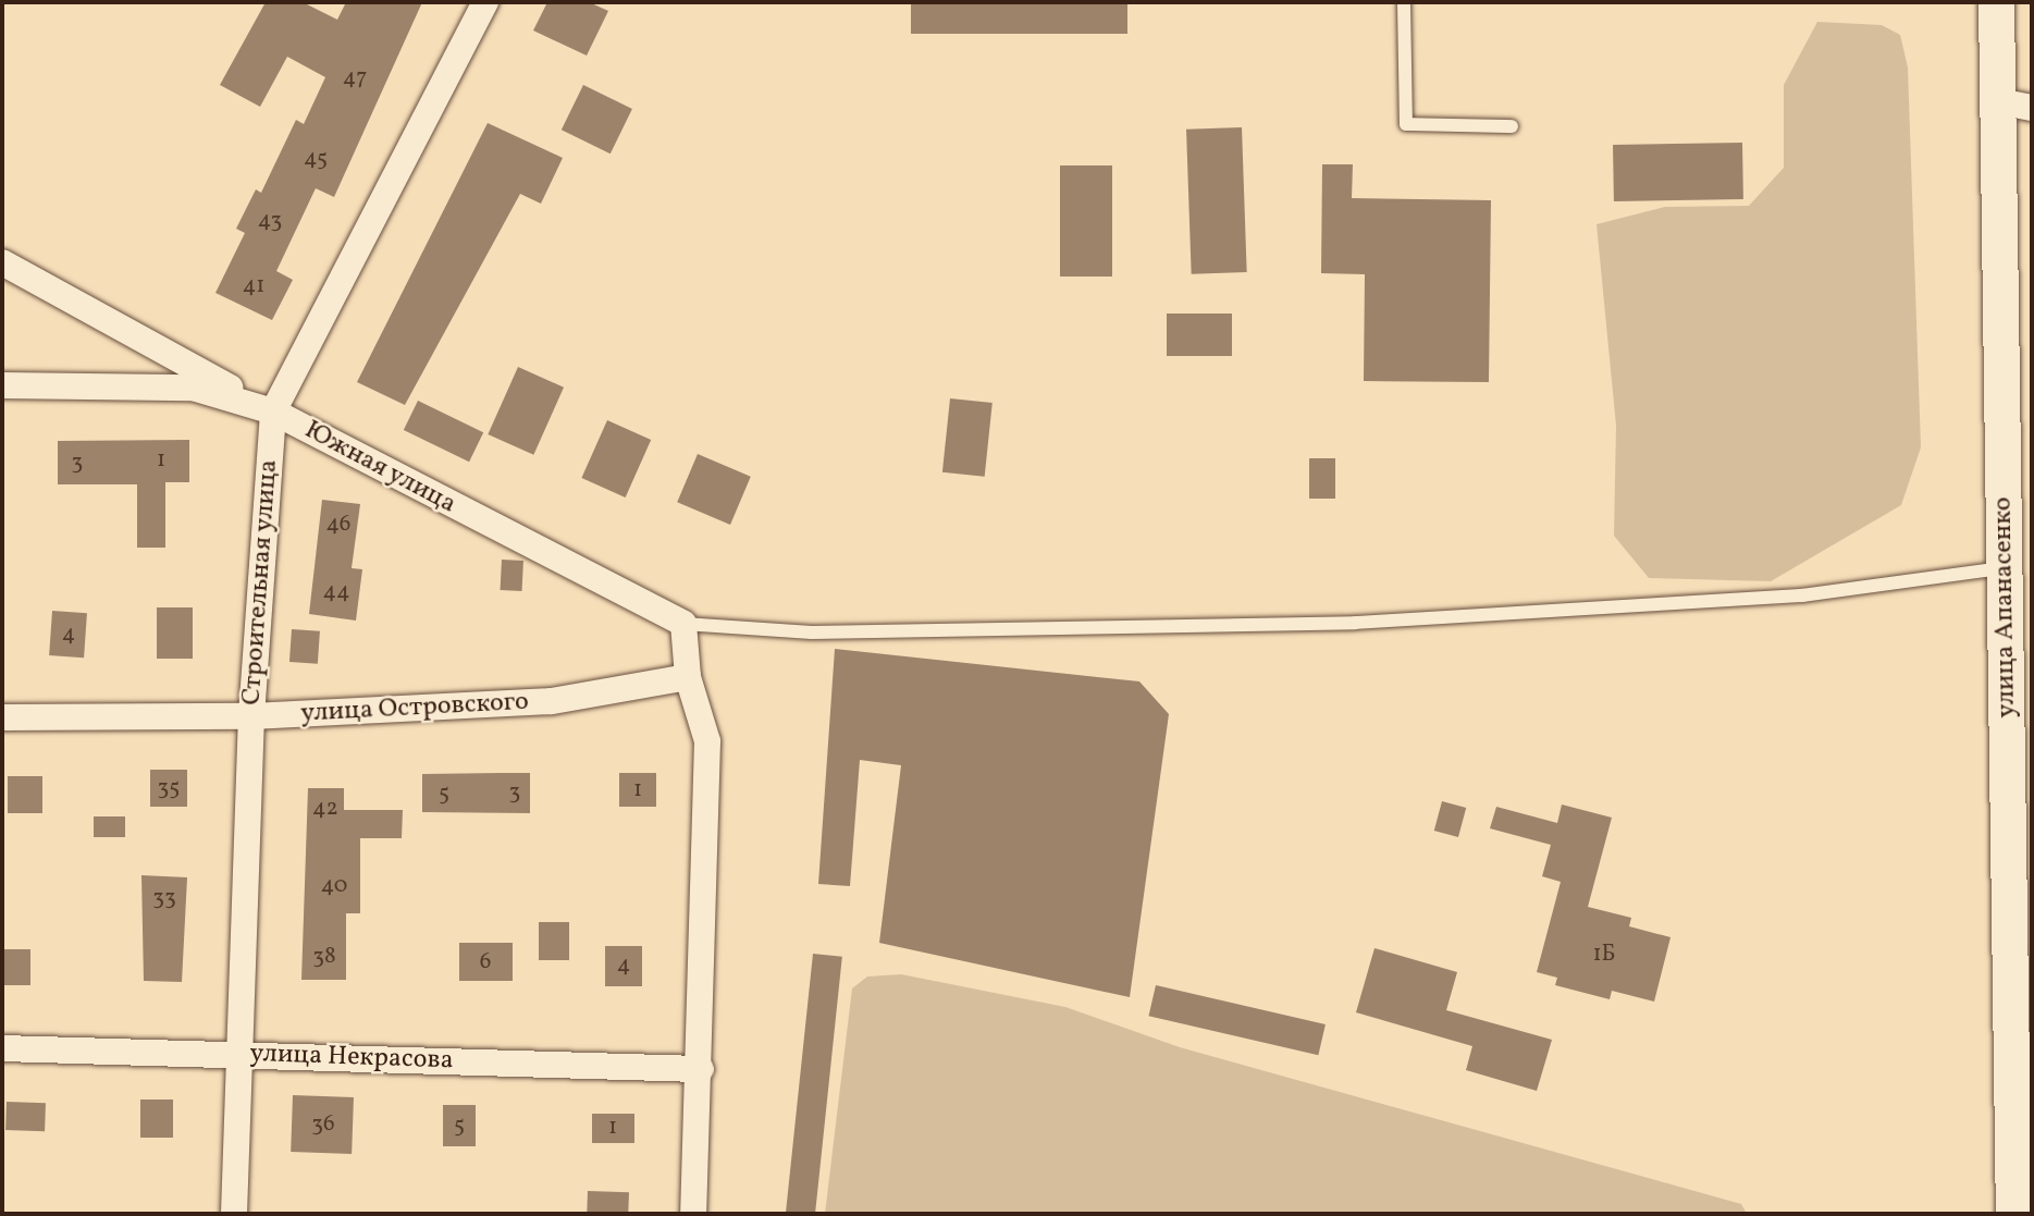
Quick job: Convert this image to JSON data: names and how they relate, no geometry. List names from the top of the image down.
{
  "streets": {
    "main road": ["улица Апанасенко"],
    "street": [
      "Южная улица",
      "Строительная улица",
      "улица Островского",
      "улица Некрасова"
    ]
  },
  "crossings": [
    ["Южная улица", "Строительная улица"],
    ["Строительная улица", "улица Островского"],
    ["Строительная улица", "улица Некрасова"]
  ],
  "house_numbers": [
    "47",
    "45",
    "43",
    "41",
    "1",
    "3",
    "46",
    "44",
    "4",
    "35",
    "1",
    "3",
    "5",
    "42",
    "40",
    "33",
    "1Б",
    "38",
    "6",
    "4",
    "36",
    "5",
    "1"
  ]
}
